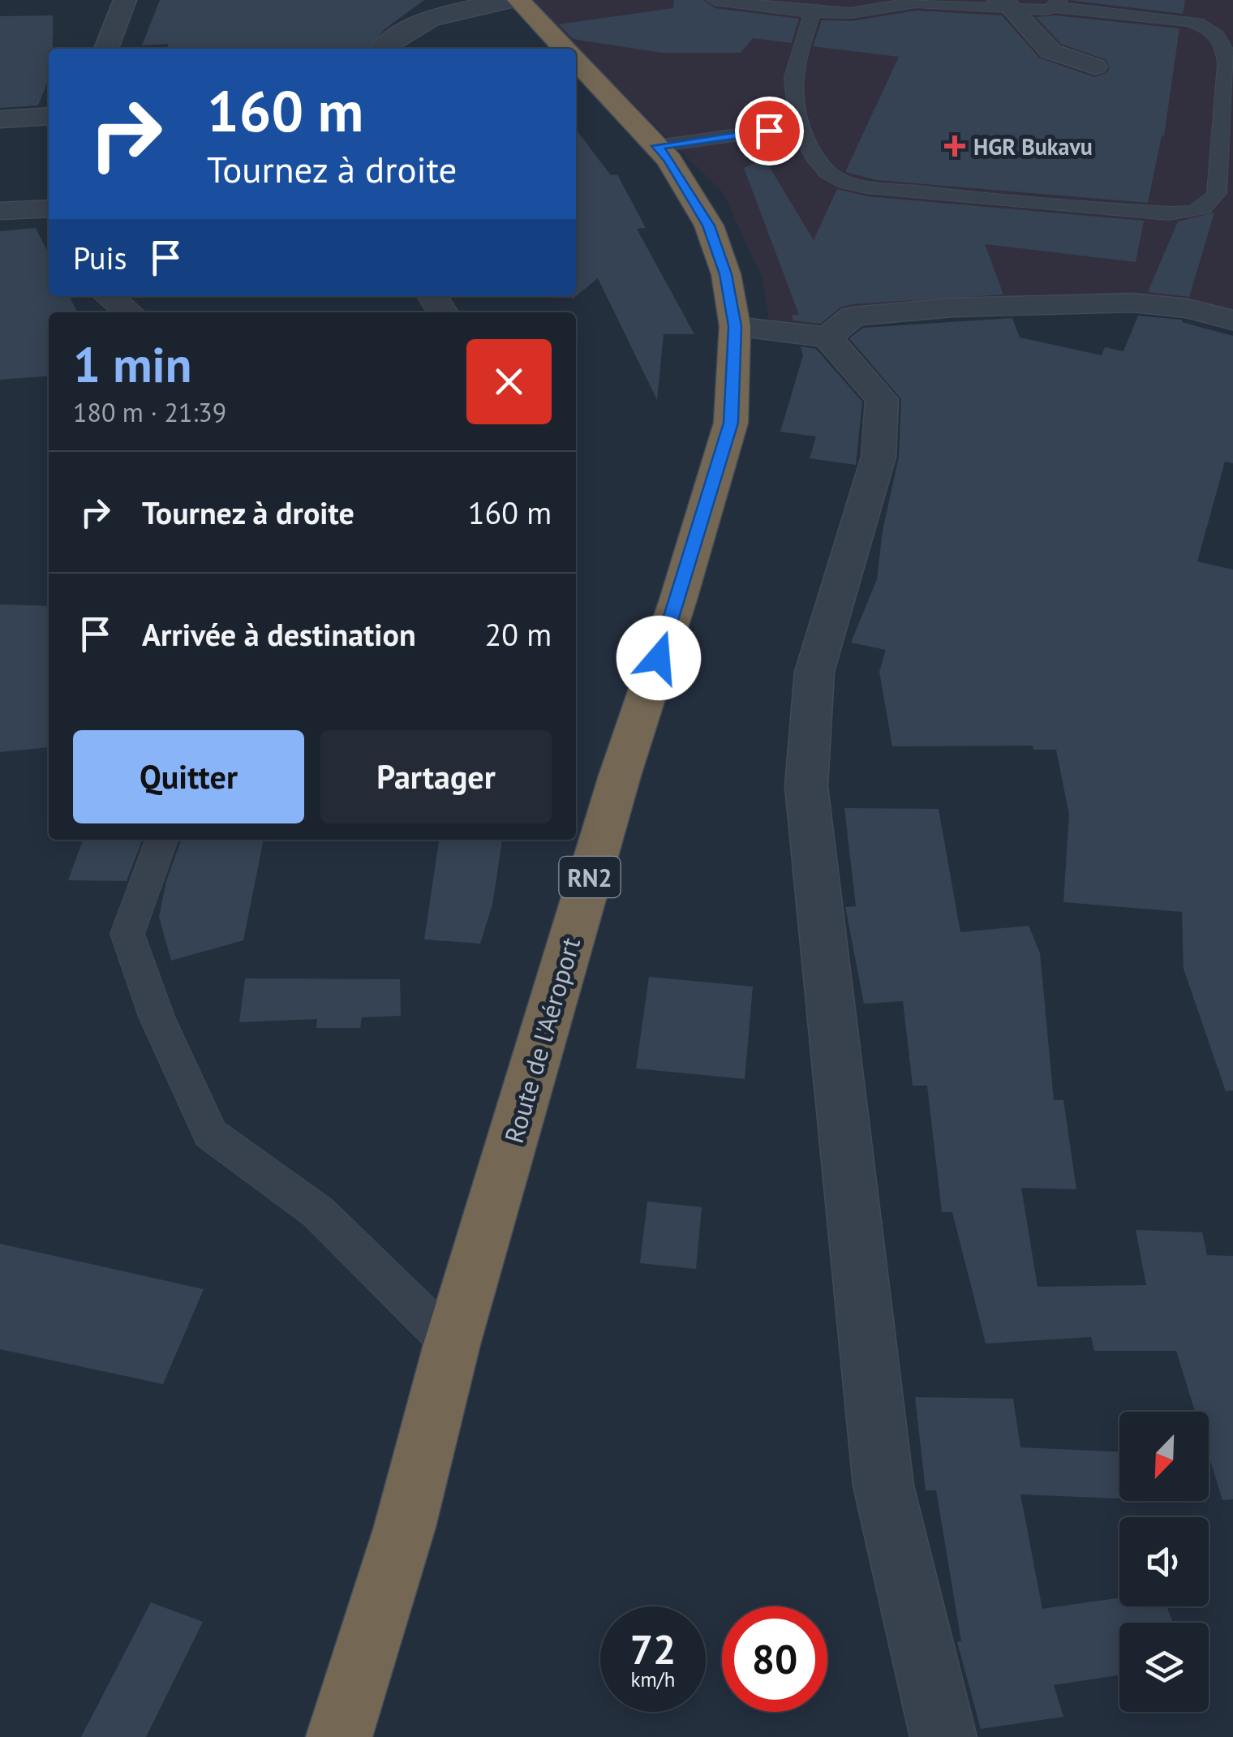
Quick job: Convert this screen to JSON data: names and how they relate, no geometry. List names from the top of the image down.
{
  "streets": {
    "highway": ["RN2", "Route de l'Aéroport"]
  },
  "places": {
    "health": ["HGR Bukavu"]
  },
  "north": "bottom left",
  "page": {
    "turn": ["160 m", "Tournez à droite"],
    "then": "Puis",
    "heading": ["1 min", "180 m · 21:39"],
    "list": [
      {
        "name": "Tournez à droite",
        "value": "160 m"
      },
      {
        "name": "Arrivée à destination",
        "value": "20 m"
      }
    ],
    "buttons": ["Quitter", "Partager"],
    "speed": "72 km/h",
    "limit": "80"
  }
}
